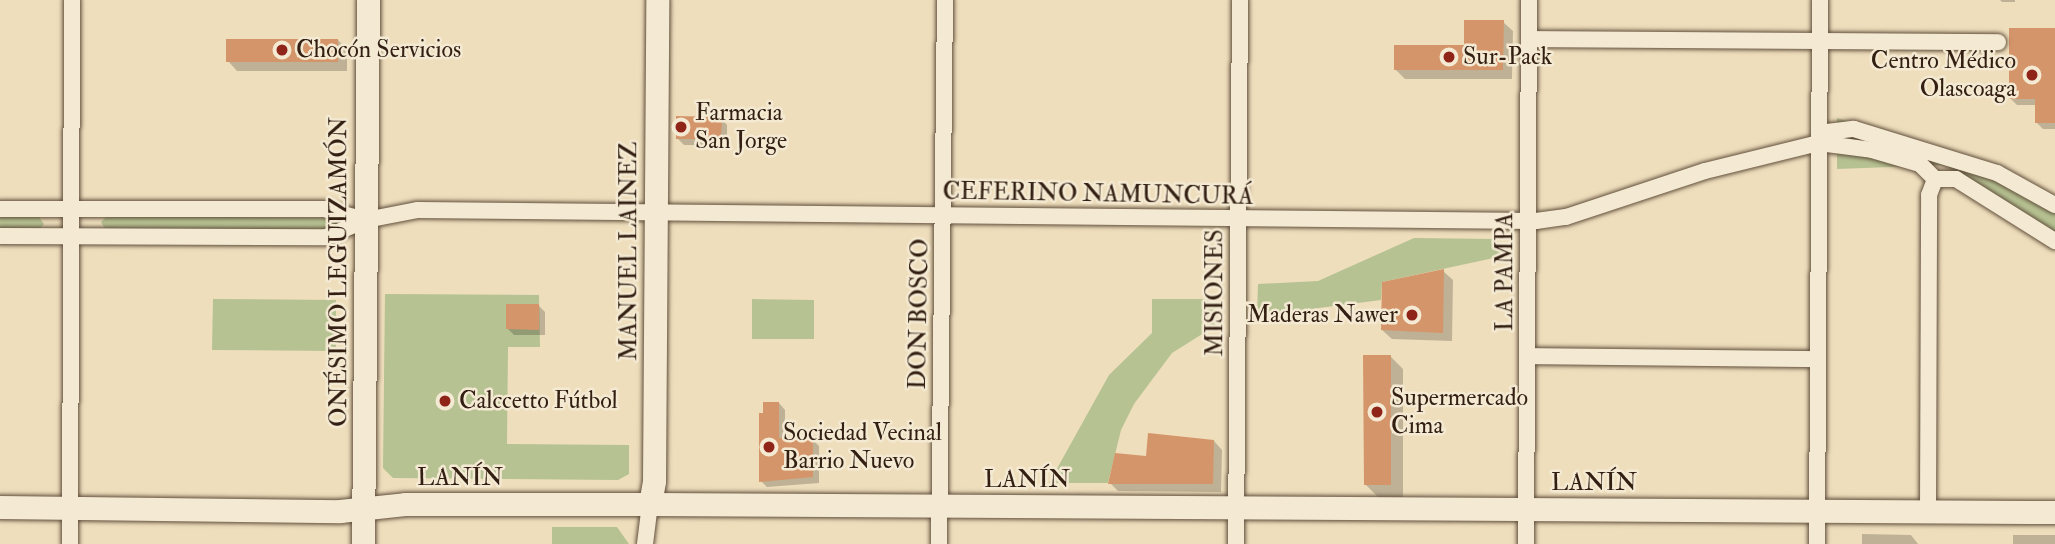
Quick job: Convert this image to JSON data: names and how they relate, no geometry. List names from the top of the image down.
{
  "streets": {
    "street": [
      "CEFERINO NAMUNCURÁ",
      "MANUEL LAINEZ",
      "ONÉSIMO LEGUIZAMÓN",
      "LA PAMPA",
      "MISIONES",
      "DON BOSCO",
      "LANÍN"
    ]
  },
  "crossings": [
    ["CEFERINO NAMUNCURÁ", "MANUEL LAINEZ"],
    ["CEFERINO NAMUNCURÁ", "ONÉSIMO LEGUIZAMÓN"],
    ["CEFERINO NAMUNCURÁ", "LA PAMPA"],
    ["CEFERINO NAMUNCURÁ", "MISIONES"],
    ["CEFERINO NAMUNCURÁ", "DON BOSCO"],
    ["MANUEL LAINEZ", "LANÍN"],
    ["ONÉSIMO LEGUIZAMÓN", "LANÍN"],
    ["LA PAMPA", "LANÍN"],
    ["MISIONES", "LANÍN"],
    ["DON BOSCO", "LANÍN"]
  ],
  "places": [
    "Chocón Servicios",
    "Sur-Pack",
    "Centro Médico Olascoaga",
    "Farmacia San Jorge",
    "Maderas Nawer",
    "Calccetto Fútbol",
    "Supermercado Cima",
    "Sociedad Vecinal Barrio Nuevo"
  ]
}
